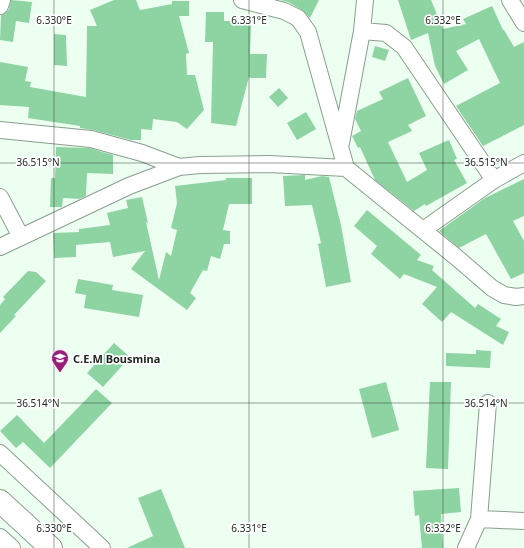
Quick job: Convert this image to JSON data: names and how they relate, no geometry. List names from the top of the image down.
{
  "places": {
    "school or university": ["C.E.M Bousmina"]
  },
  "coordinates": [
    "6.330°E",
    "6.331°E",
    "6.332°E",
    "36.515°N",
    "36.514°N"
  ]
}
